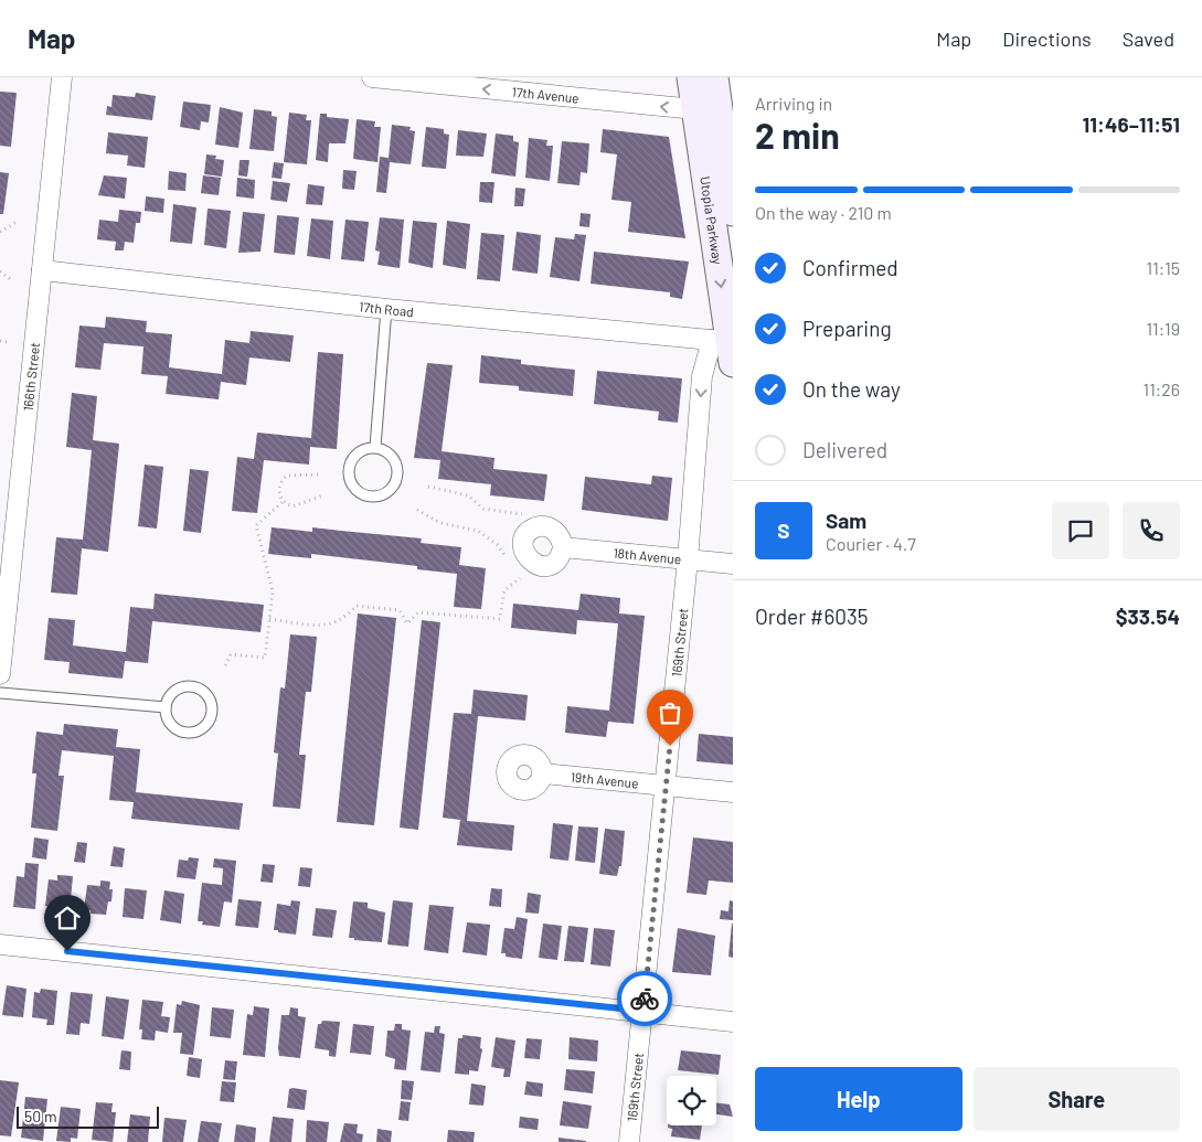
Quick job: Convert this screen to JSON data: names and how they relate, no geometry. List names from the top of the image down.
{
  "streets": {
    "main road": ["Utopia Parkway"],
    "street": [
      "17th Avenue",
      "17th Road",
      "166th Street",
      "18th Avenue",
      "169th Street",
      "19th Avenue"
    ]
  },
  "crossings": [
    ["17th Avenue", "Utopia Parkway"],
    ["Utopia Parkway", "17th Road"],
    ["Utopia Parkway", "169th Street"],
    ["17th Road", "166th Street"],
    ["17th Road", "169th Street"],
    ["18th Avenue", "169th Street"],
    ["169th Street", "19th Avenue"]
  ],
  "one_way": ["17th Avenue"],
  "scale_bar": "50 m",
  "page": {
    "header": "Map",
    "nav": ["Map", "Directions", "Saved"],
    "heading": ["2 min", "Arriving in", "11:46–11:51"],
    "panel": [
      "Sam",
      "Courier · 4.7",
      "Order #6035",
      "$33.54"
    ],
    "bar": "On the way · 210 m",
    "list": [
      ["Confirmed", "11:15"],
      ["Preparing", "11:19"],
      ["On the way", "11:26"],
      "Delivered"
    ],
    "round": "S",
    "buttons": ["Help", "Share"],
    "scale": "50 m"
  }
}
